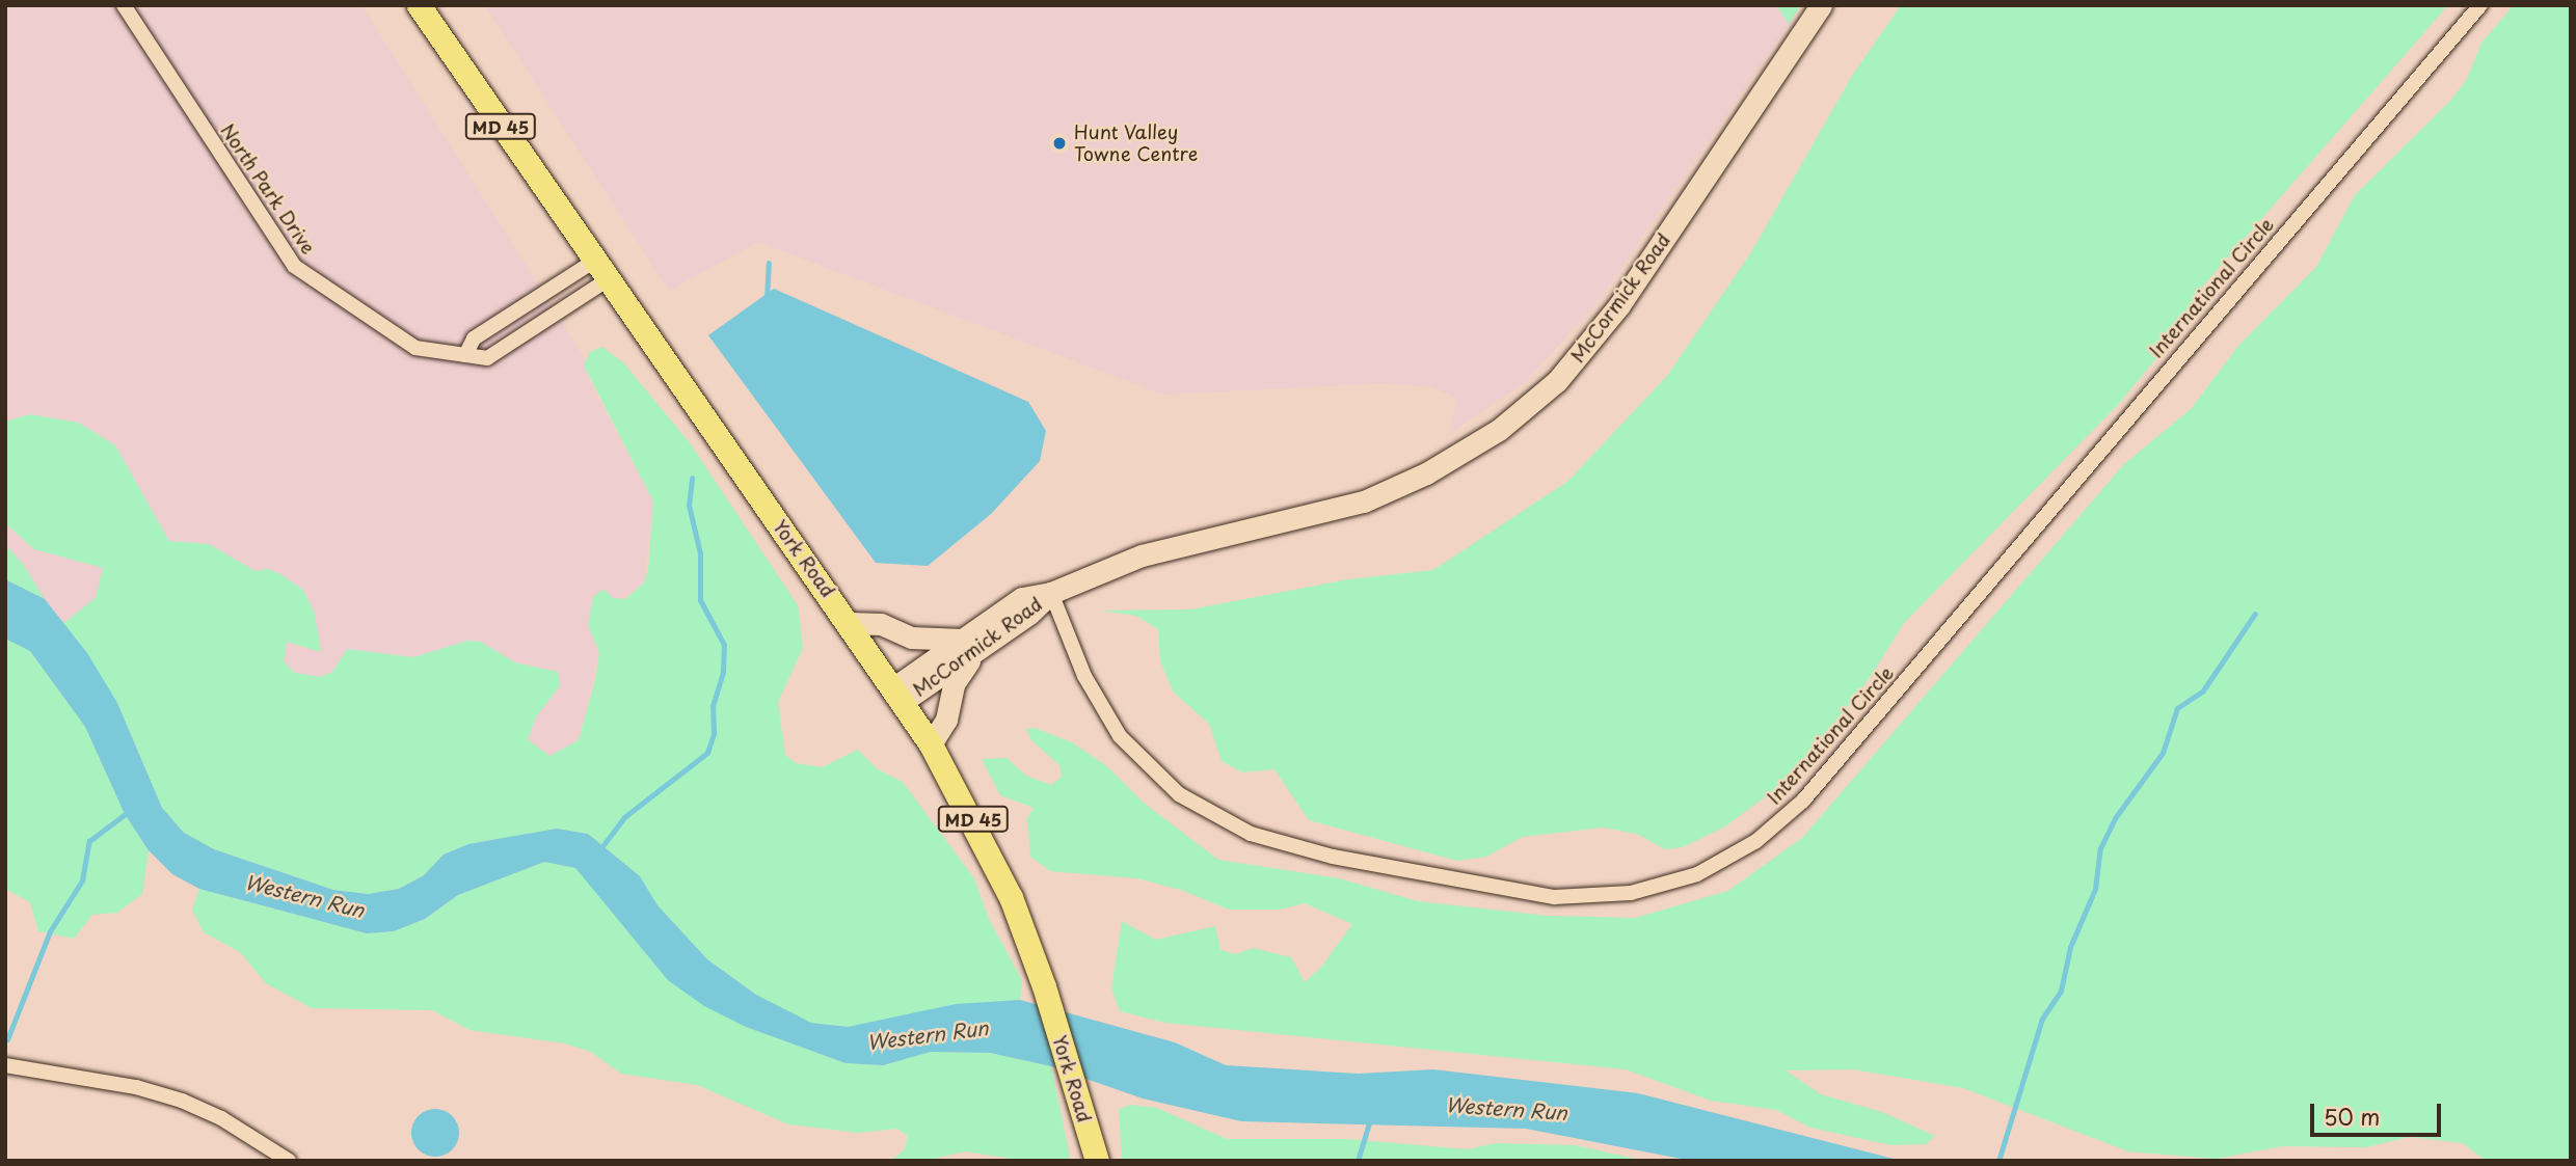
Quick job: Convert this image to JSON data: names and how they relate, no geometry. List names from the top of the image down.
{
  "streets": {
    "main road": ["MD 45", "McCormick Road", "York Road"],
    "street": ["North Park Drive", "International Circle"]
  },
  "crossings": [
    ["North Park Drive", "York Road"],
    ["International Circle", "McCormick Road"],
    ["McCormick Road", "York Road"]
  ],
  "water": ["Western Run"],
  "places": ["Hunt Valley Towne Centre"],
  "scale_bar": "50 m"
}
